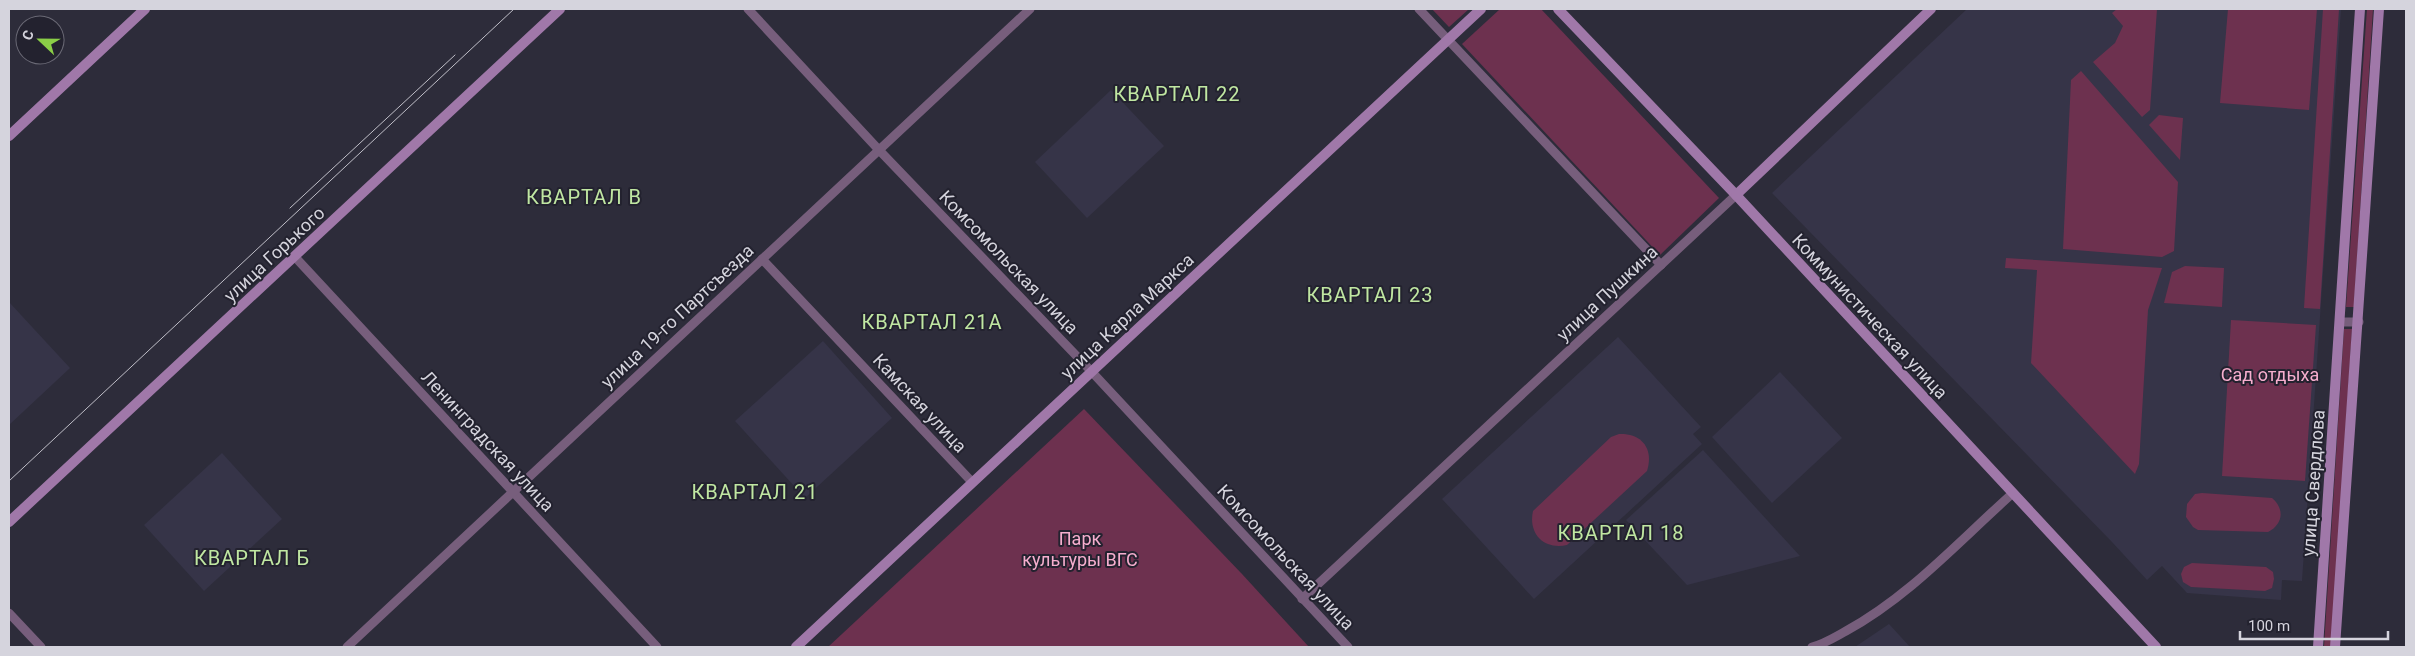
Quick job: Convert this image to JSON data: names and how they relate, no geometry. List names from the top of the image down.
{
  "streets": {
    "street": [
      "улица Горького",
      "Комсомольская улица",
      "улица Пушкина",
      "улица 19-го Партсъезда",
      "улица Карла Маркса",
      "Коммунистическая улица",
      "Камская улица",
      "Ленинградская улица",
      "улица Свердлова"
    ]
  },
  "crossings": [
    ["улица Горького", "Ленинградская улица"],
    ["Комсомольская улица", "улица Пушкина"],
    ["Комсомольская улица", "улица 19-го Партсъезда"],
    ["Комсомольская улица", "улица Карла Маркса"],
    ["улица Пушкина", "Коммунистическая улица"],
    ["улица 19-го Партсъезда", "Камская улица"],
    ["улица 19-го Партсъезда", "Ленинградская улица"],
    ["улица Карла Маркса", "Камская улица"]
  ],
  "districts": [
    "КВАРТАЛ 22",
    "КВАРТАЛ В",
    "КВАРТАЛ 23",
    "КВАРТАЛ 21А",
    "КВАРТАЛ 21",
    "КВАРТАЛ 18",
    "КВАРТАЛ Б"
  ],
  "parks": ["Сад отдыха", "Парк культуры ВГС"],
  "scale_bar": "100 m",
  "north": "left"
}
